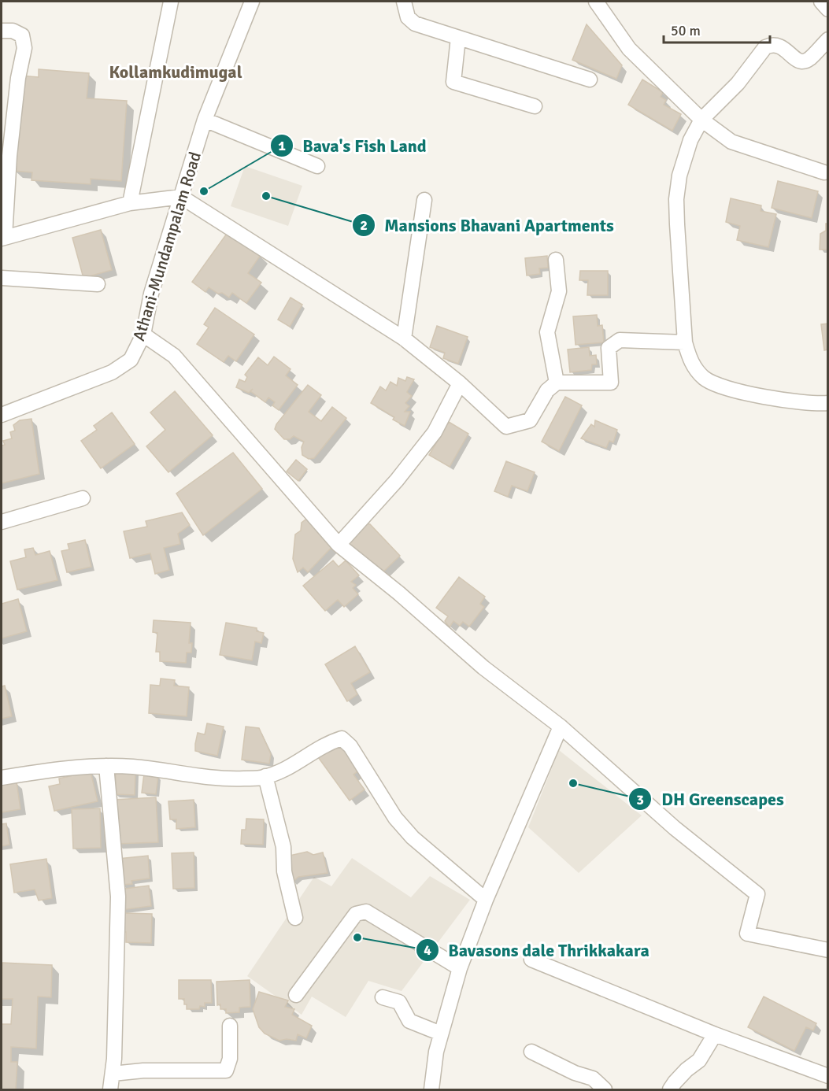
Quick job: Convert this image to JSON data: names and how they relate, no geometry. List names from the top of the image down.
{
  "streets": {
    "street": ["Athani-Mundampalam Road"]
  },
  "districts": ["Kollamkudimugal"],
  "places": [
    "Bava's Fish Land",
    "Mansions Bhavani Apartments",
    "DH Greenscapes",
    "Bavasons dale Thrikkakara"
  ],
  "scale_bar": "50 m"
}
